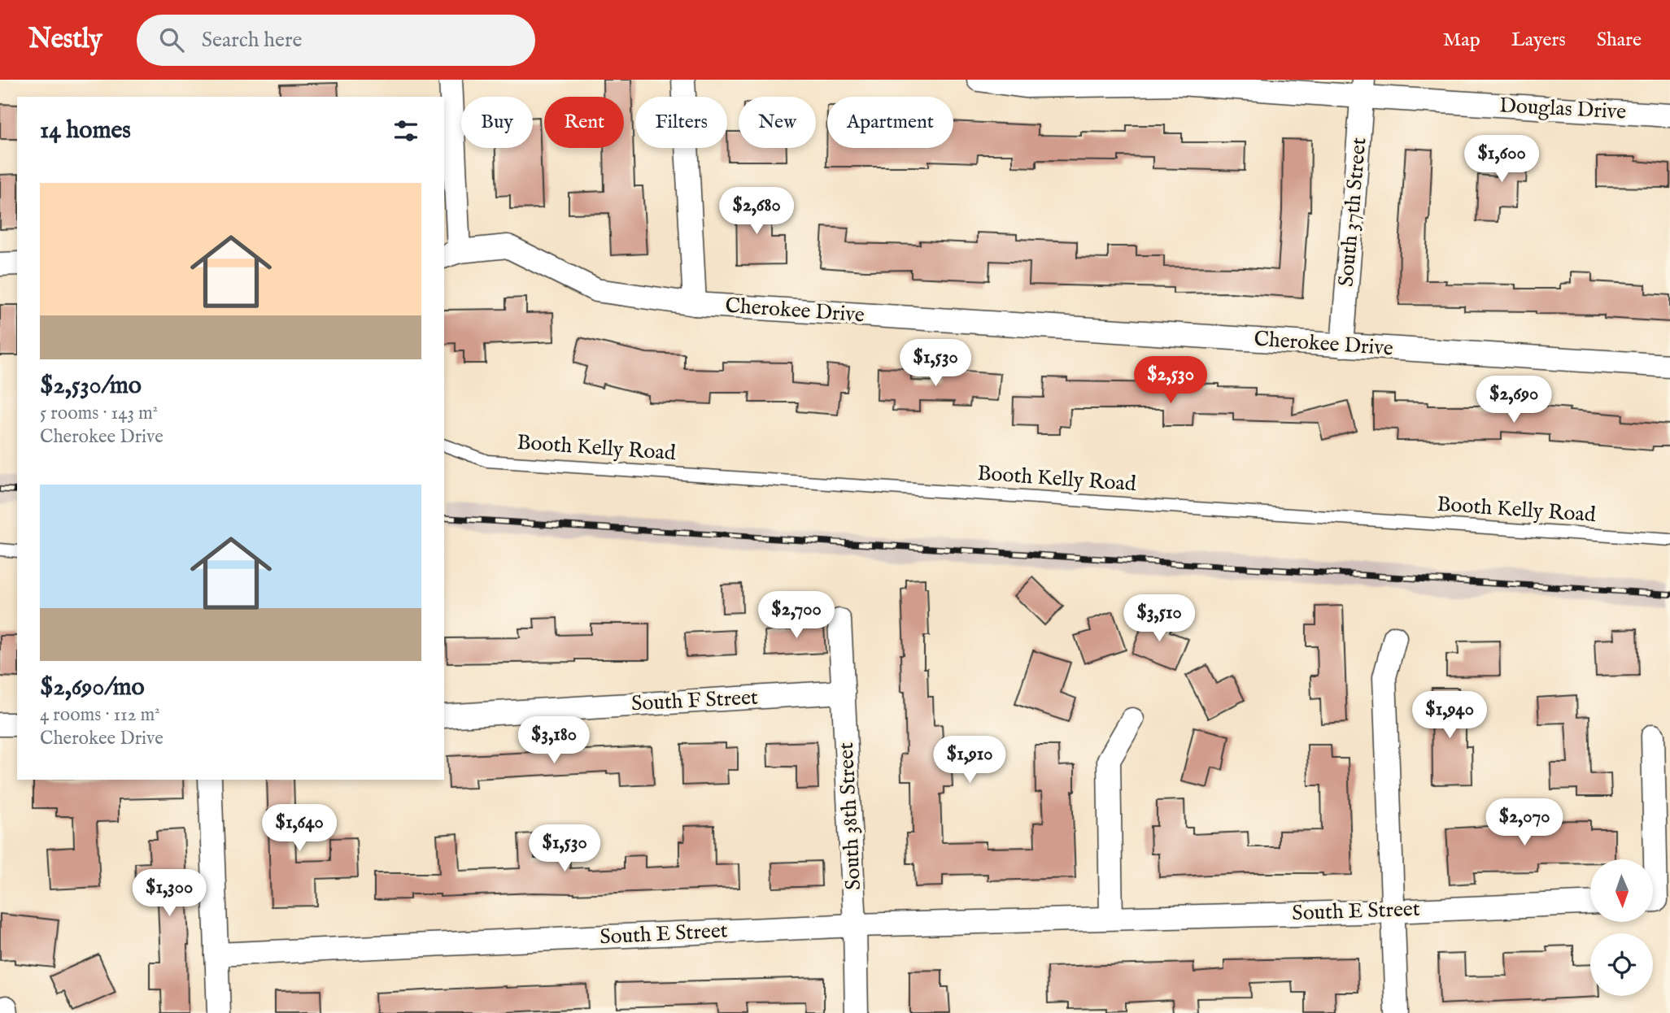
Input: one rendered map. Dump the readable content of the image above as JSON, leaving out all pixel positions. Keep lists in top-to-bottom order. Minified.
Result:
{"streets":{"street":["Douglas Drive","South 37th Street","Cherokee Drive","South F Street","South 38th Street","South E Street"],"lane":["Booth Kelly Road"]},"crossings":[["Douglas Drive","South 37th Street"],["South 37th Street","Cherokee Drive"],["South F Street","South 38th Street"],["South 38th Street","South E Street"]],"north":"bottom","page":{"header":"Nestly","search":"Search here","nav":["Map","Layers","Share"],"chip":["Buy","Rent","Filters","New","Apartment"],"heading":"14 homes","price":["$1,600","$2,680","$1,530","$2,530","$2,690","$2,700","$3,510","$1,940","$3,180","$1,910","$2,070","$1,640","$1,530","$1,300"],"list":[{"name":"$2,530/mo","note":"5 rooms · 143 m² · Cherokee Drive"},{"name":"$2,690/mo","note":"4 rooms · 112 m² · Cherokee Drive"}]}}
